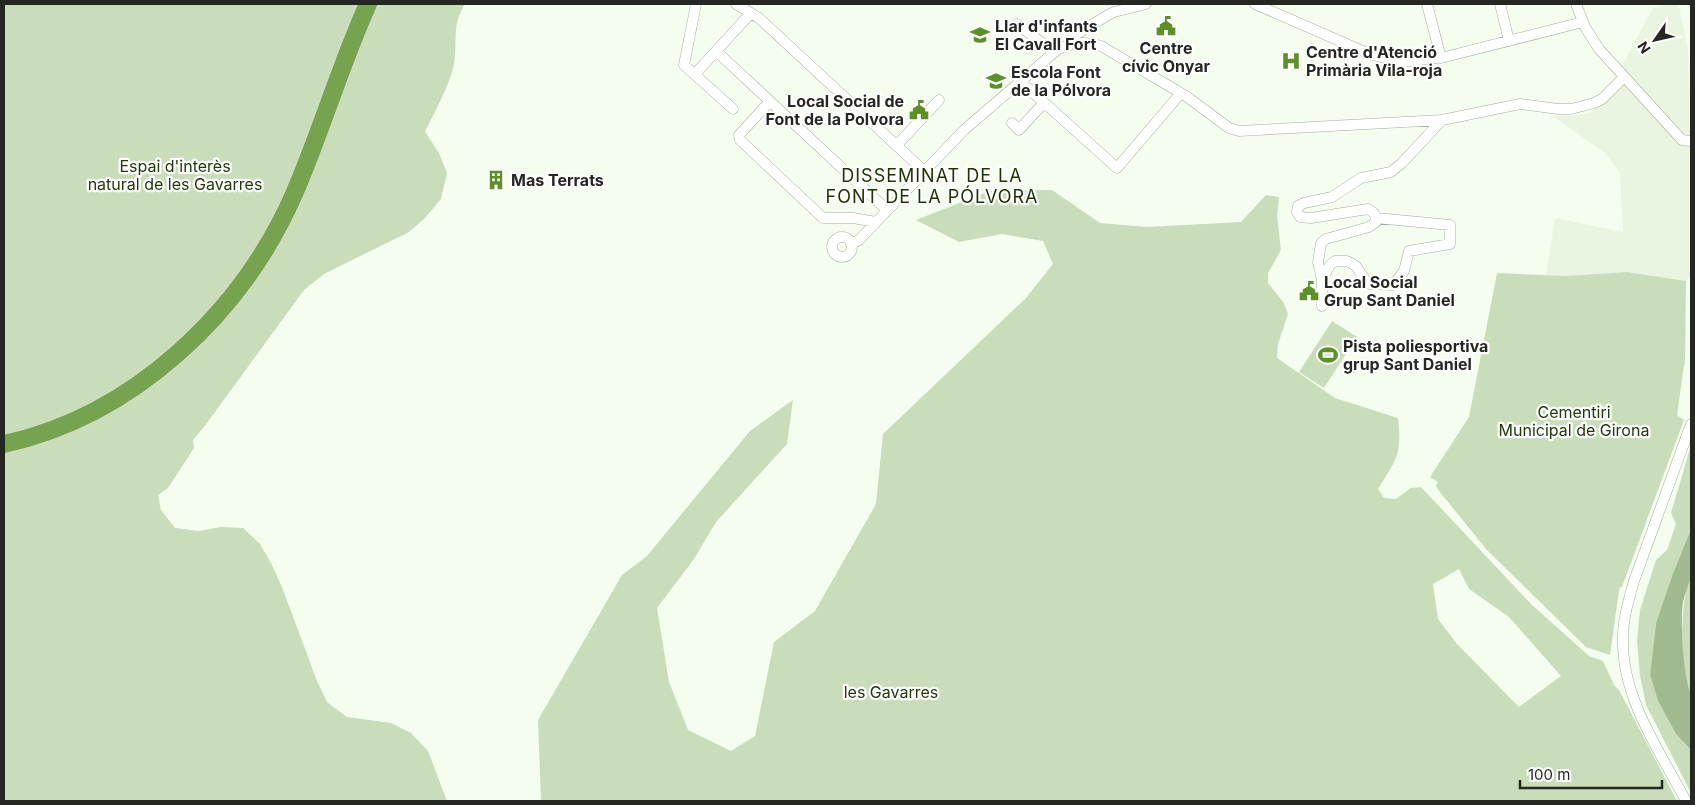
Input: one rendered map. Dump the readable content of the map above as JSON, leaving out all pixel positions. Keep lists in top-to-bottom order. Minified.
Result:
{"districts":["DISSEMINAT DE LA FONT DE LA PÓLVORA"],"parks":["Espai d'interès natural de les Gavarres","Cementiri Municipal de Girona","les Gavarres"],"places":{"public building":["Centre cívic Onyar","Local Social de Font de la Polvora","Local Social Grup Sant Daniel"],"school or university":["Llar d'infants El Cavall Fort","Escola Font de la Pólvora"],"hospital":["Centre d'Atenció Primària Vila-roja"],"building":["Mas Terrats"],"sports":["Pista poliesportiva grup Sant Daniel"]},"scale_bar":"100 m","north":"bottom left"}
